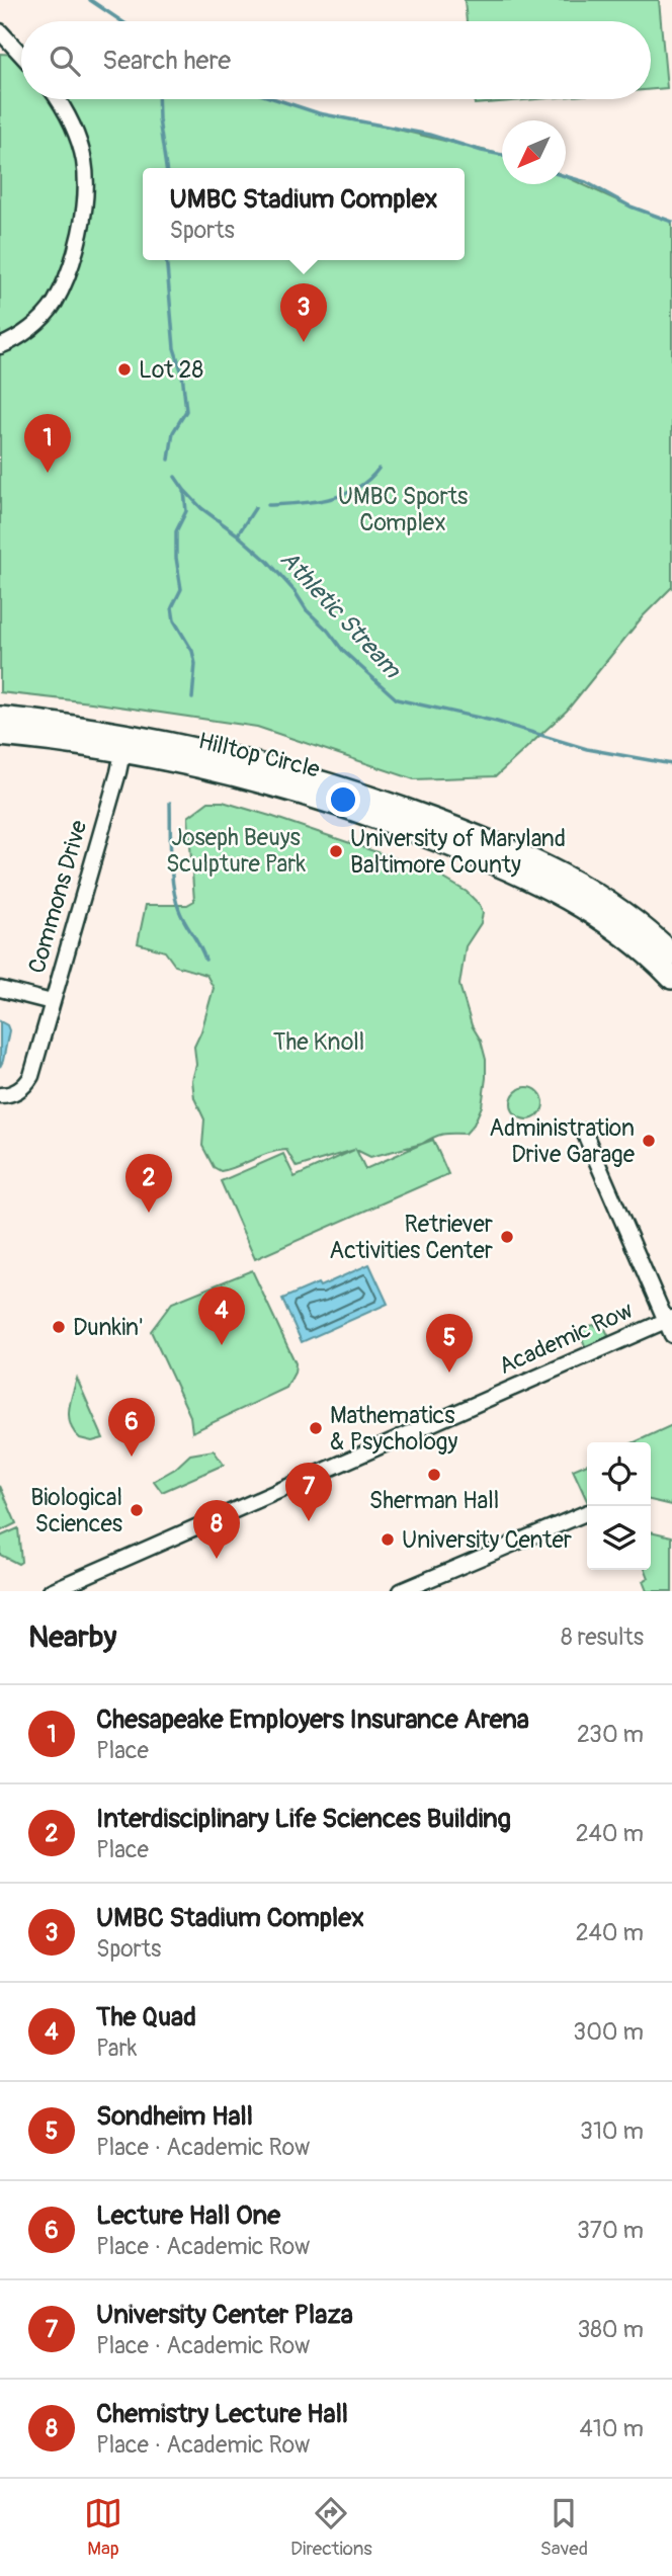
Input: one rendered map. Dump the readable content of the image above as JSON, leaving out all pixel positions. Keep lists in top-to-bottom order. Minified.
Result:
{"streets":{"street":["Hilltop Circle","Commons Drive","Academic Row"]},"crossings":[["Hilltop Circle","Commons Drive"]],"water":["Athletic Stream"],"parks":["UMBC Sports Complex","Joseph Beuys Sculpture Park","The Knoll"],"places":["Lot 28","University of Maryland Baltimore County","Administration Drive Garage","Retriever Activities Center","Dunkin'","Mathematics & Psychology","Sherman Hall","Biological Sciences","University Center"],"north":"bottom left","page":{"search":"Search here","popup":["UMBC Stadium Complex","Sports"],"pins":["3","1","2","4","5","6","7","8"],"heading":["Nearby","8 results"],"list":[{"mark":"1","name":"Chesapeake Employers Insurance Arena","note":"Place","value":"230 m"},{"mark":"2","name":"Interdisciplinary Life Sciences Building","note":"Place","value":"240 m"},{"mark":"3","name":"UMBC Stadium Complex","note":"Sports","value":"240 m"},{"mark":"4","name":"The Quad","note":"Park","value":"300 m"},{"mark":"5","name":"Sondheim Hall","note":"Place · Academic Row","value":"310 m"},{"mark":"6","name":"Lecture Hall One","note":"Place · Academic Row","value":"370 m"},{"mark":"7","name":"University Center Plaza","note":"Place · Academic Row","value":"380 m"},{"mark":"8","name":"Chemistry Lecture Hall","note":"Place · Academic Row","value":"410 m"}],"nav":["Map","Directions","Saved"]}}
